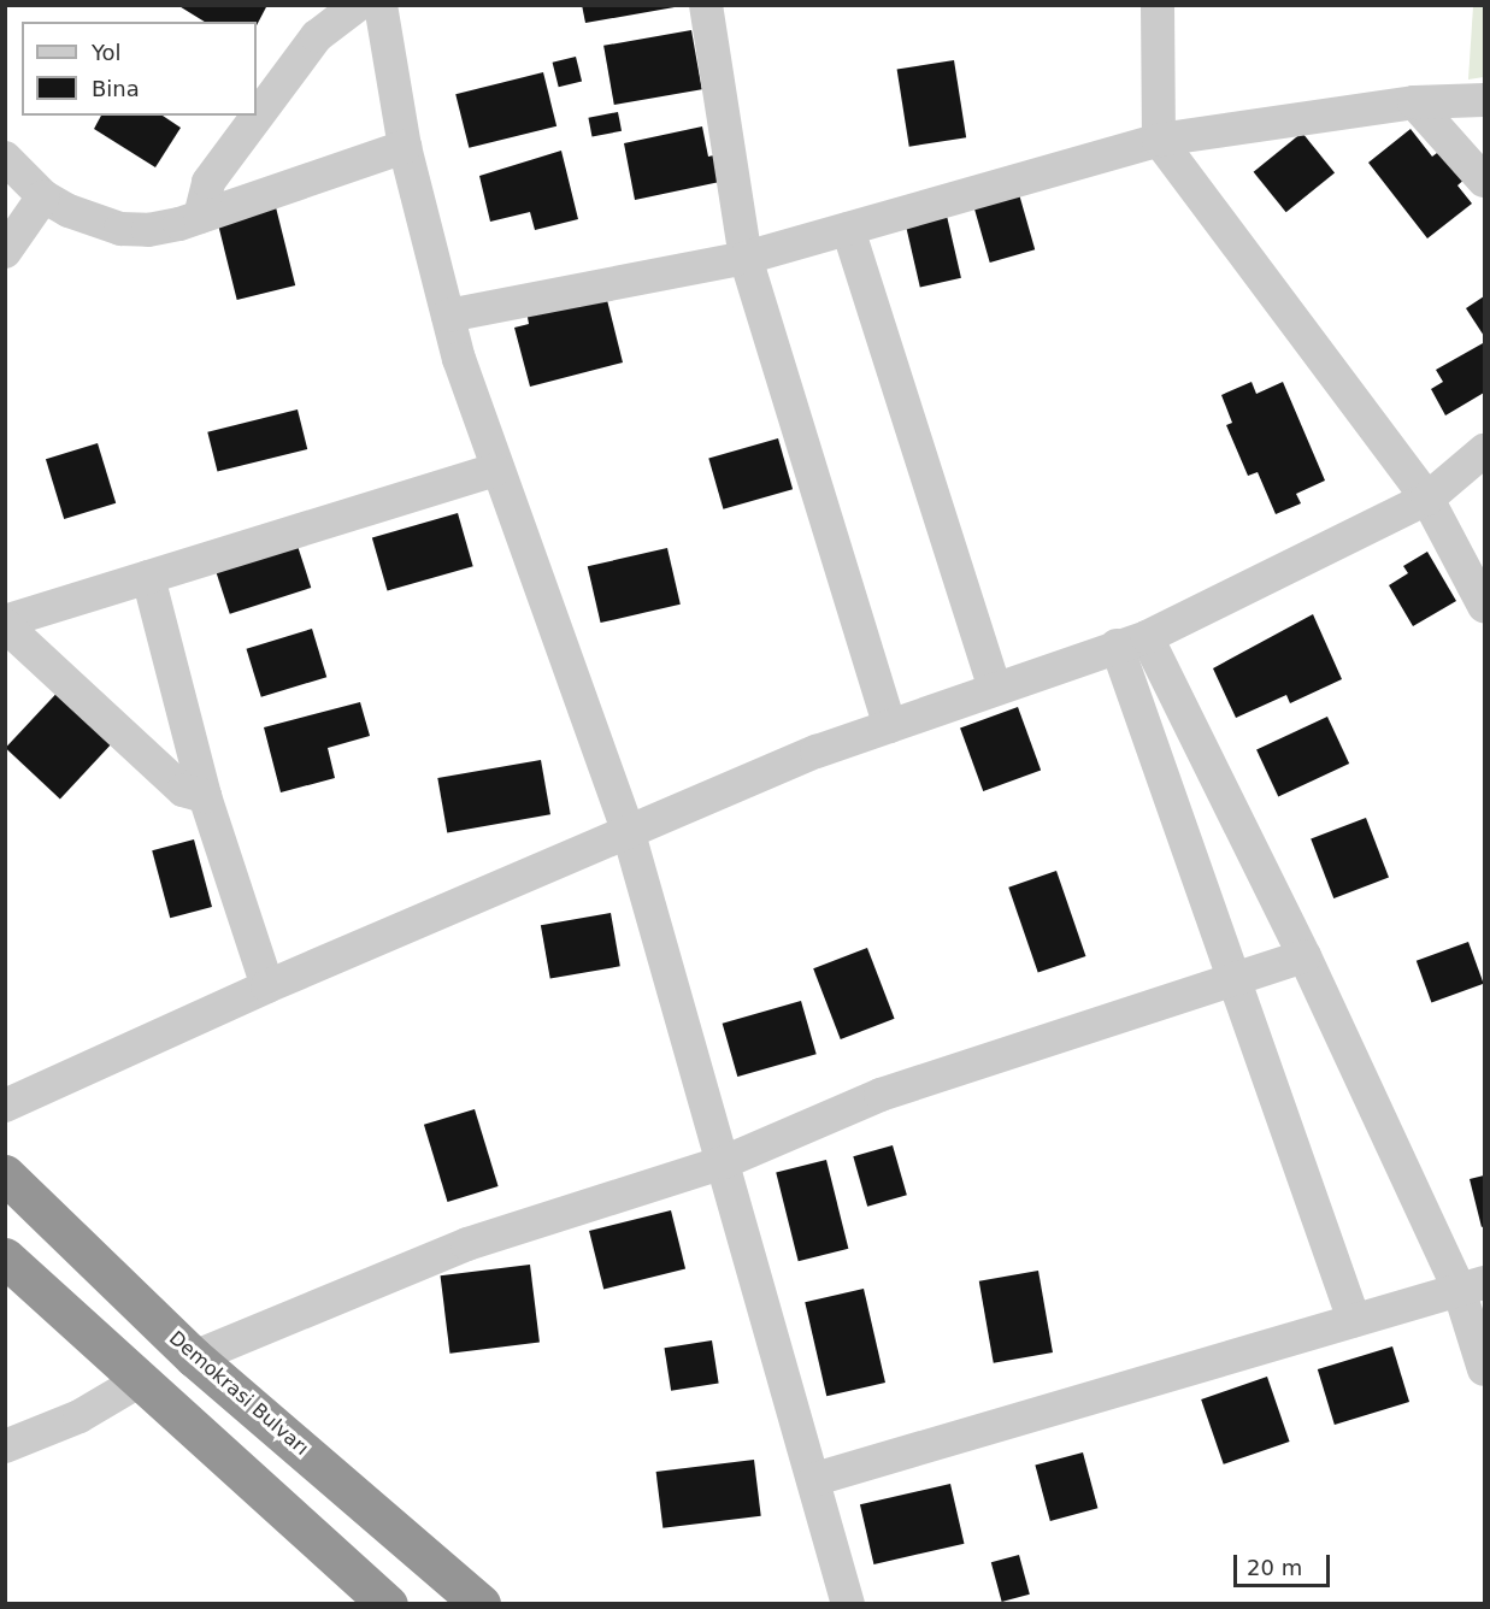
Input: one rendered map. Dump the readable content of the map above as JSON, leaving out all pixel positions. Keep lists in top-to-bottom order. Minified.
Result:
{"streets":{"highway":["Demokrasi Bulvarı"]},"legend":["Yol","Bina"],"scale_bar":"20 m"}
